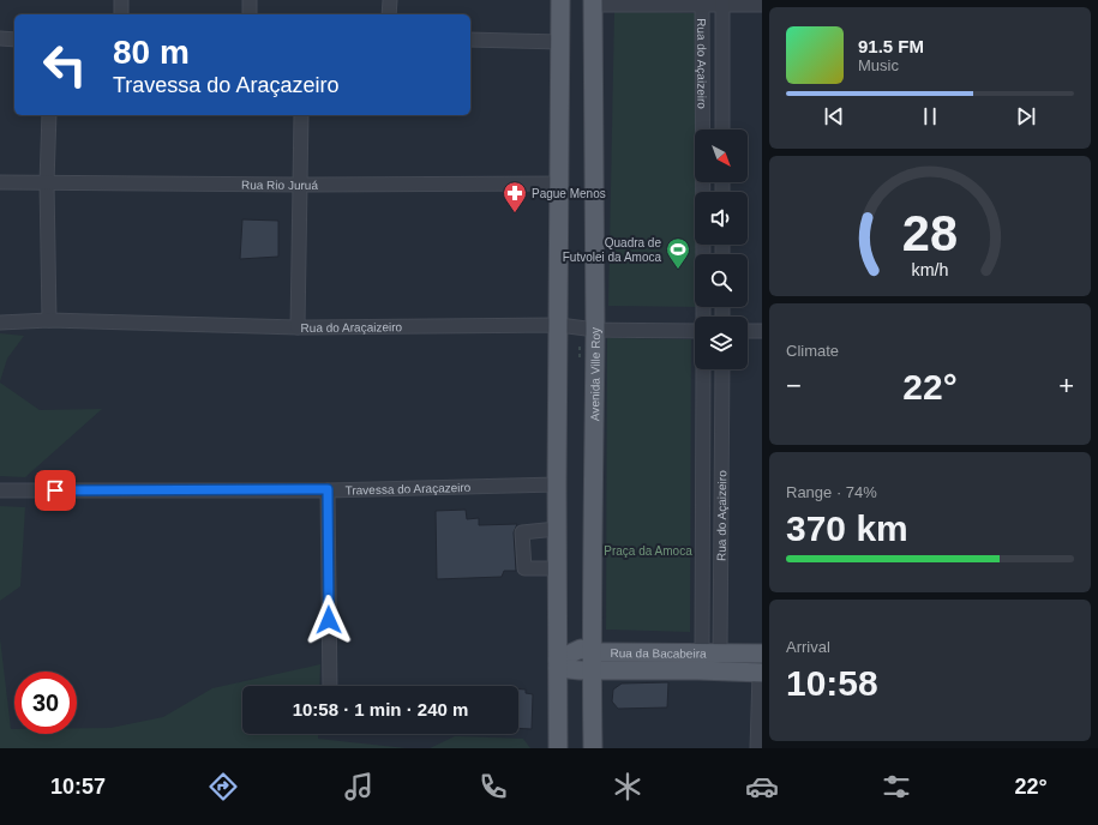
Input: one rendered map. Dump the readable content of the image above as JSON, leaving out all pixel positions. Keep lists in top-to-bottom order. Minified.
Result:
{"streets":{"main road":["Avenida Ville Roy","Rua da Bacabeira"],"street":["Rua do Açaizeiro","Rua Rio Juruá","Rua do Araçaizeiro","Travessa do Araçazeiro"]},"crossings":[["Rua do Açaizeiro","Rua da Bacabeira"],["Rua do Araçaizeiro","Avenida Ville Roy"],["Avenida Ville Roy","Rua da Bacabeira"]],"parks":["Praça da Amoca"],"places":{"pharmacy":["Pague Menos"],"sports":["Quadra de Futvolei da Amoca"]},"north":"bottom right","page":{"turn":["80 m","Travessa do Araçazeiro"],"song":["91.5 FM","Music"],"tile":["Climate",["Range · 74%","370 km"],["Arrival","10:58"]],"heat":["−","22°","+"],"limit":"30","trip":"10:58 · 1 min · 240 m","tabs":["10:57","22°"],"gauge":["28","km/h"]}}
